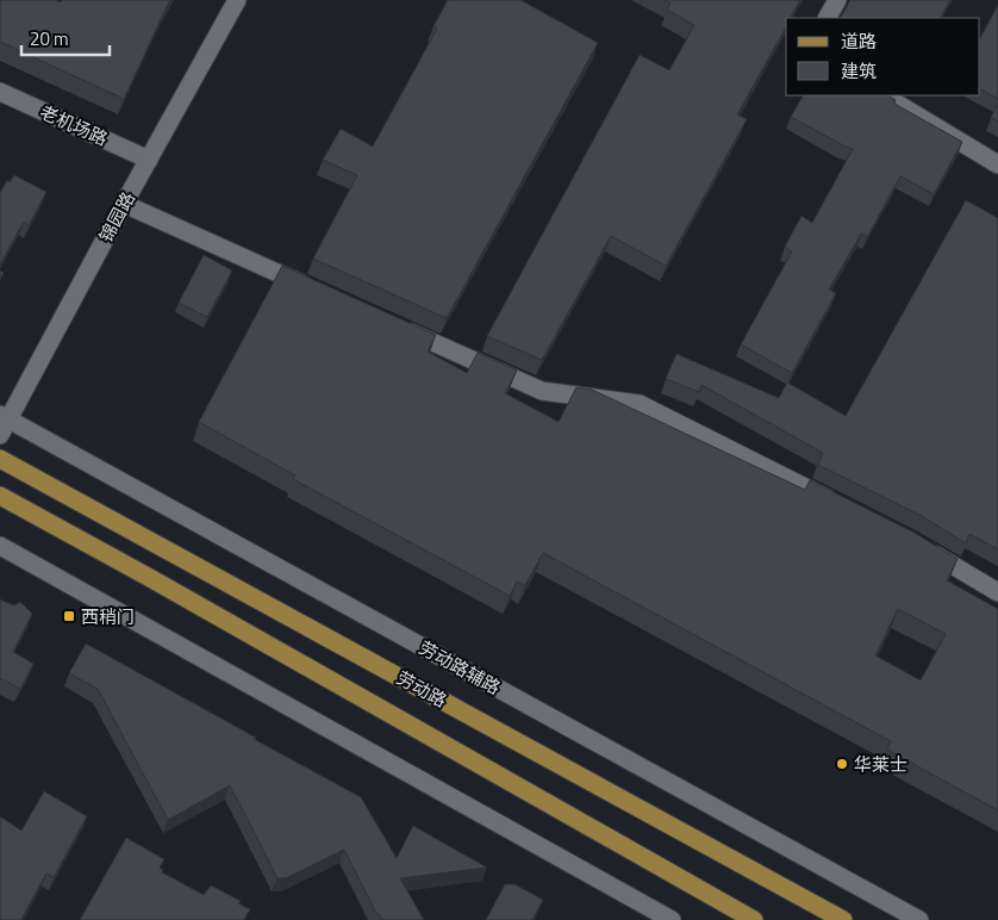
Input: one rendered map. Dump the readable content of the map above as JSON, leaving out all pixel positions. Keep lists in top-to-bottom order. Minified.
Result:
{"streets":{"main road":["劳动路"],"street":["老机场路","锦园路","劳动路辅路"]},"crossings":[["老机场路","锦园路"],["锦园路","劳动路辅路"]],"places":{"transit":["西稍门"],"other":["华莱士"]},"legend":["道路","建筑"],"scale_bar":"20 m"}
